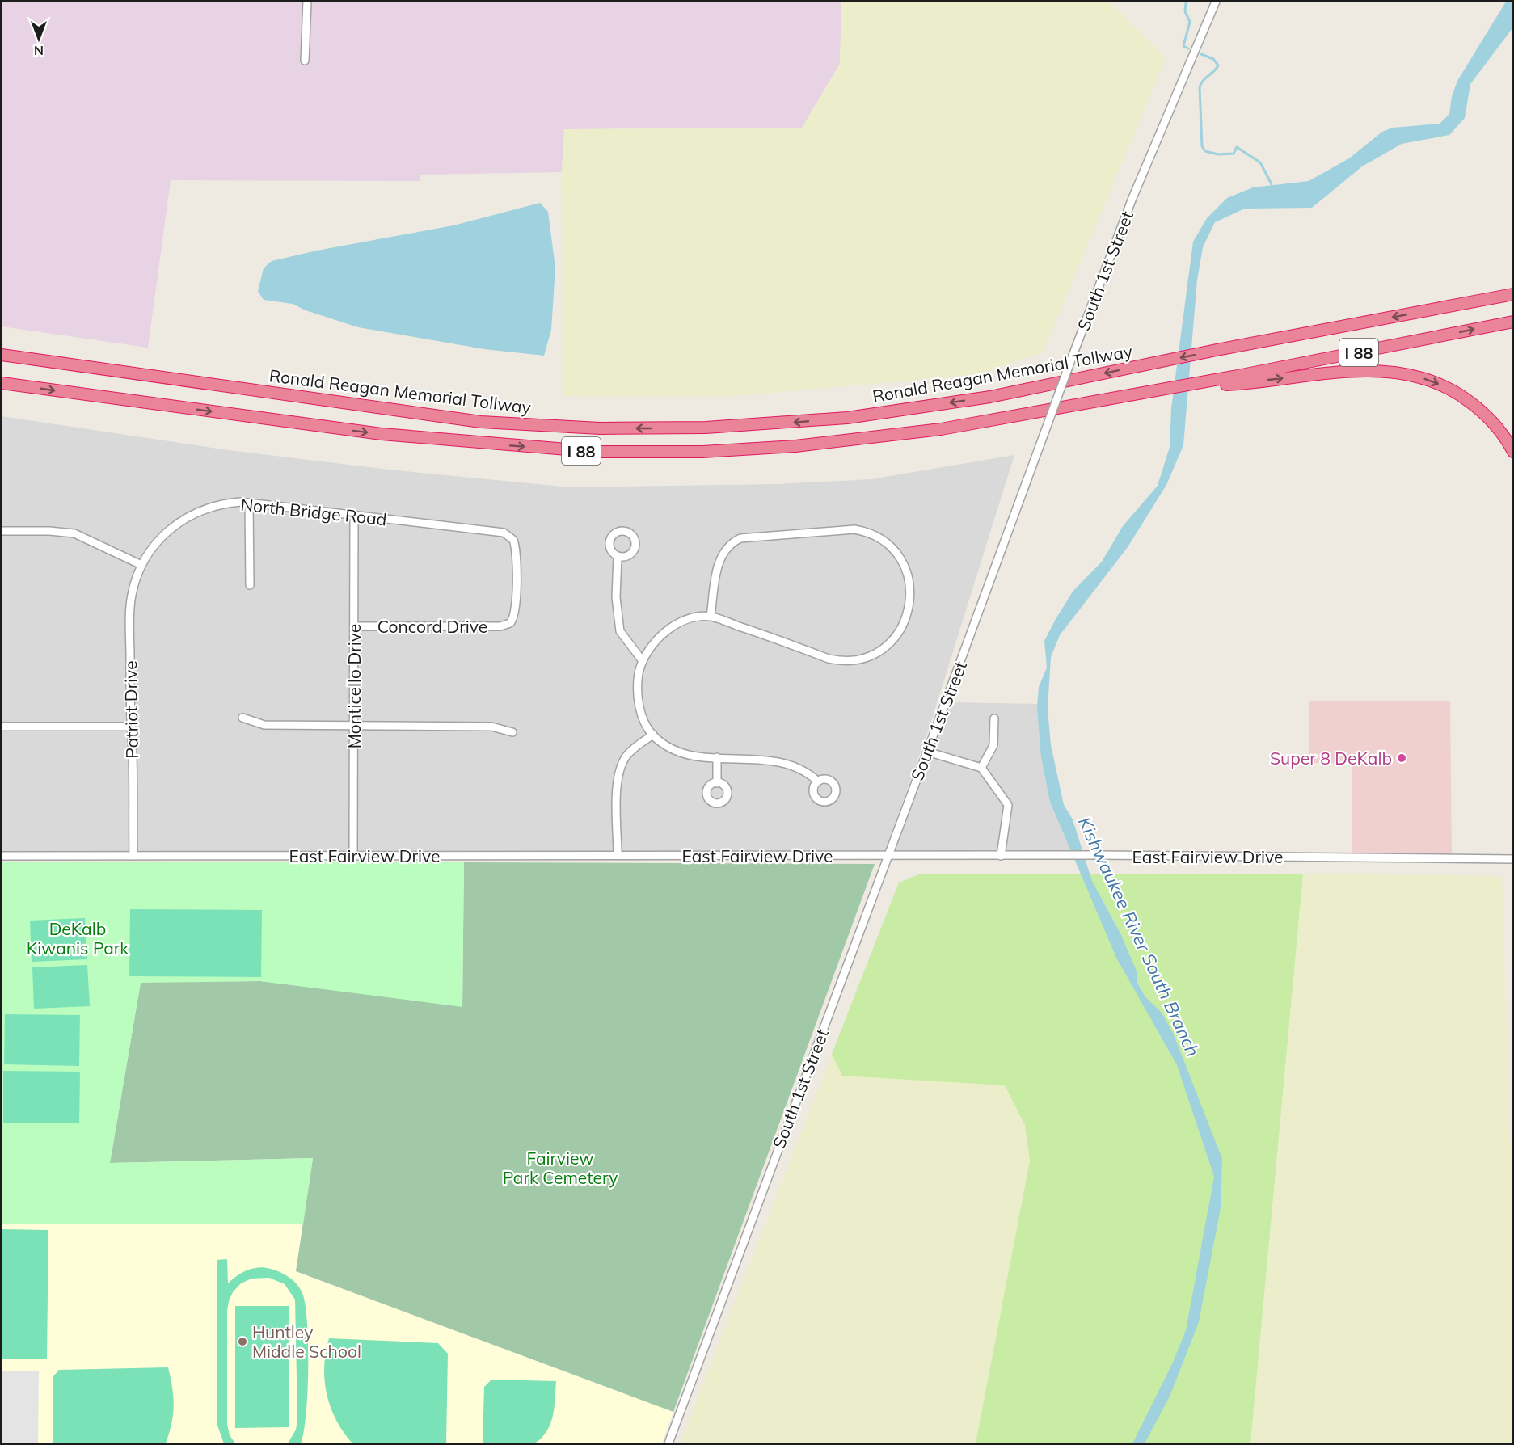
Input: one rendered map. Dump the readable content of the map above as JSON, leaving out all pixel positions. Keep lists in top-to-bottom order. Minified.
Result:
{"streets":{"highway":["I 88","Ronald Reagan Memorial Tollway"],"street":["South 1st Street","North Bridge Road","Concord Drive","Monticello Drive","Patriot Drive","East Fairview Drive"]},"crossings":[["South 1st Street","East Fairview Drive"],["North Bridge Road","Concord Drive"],["North Bridge Road","Monticello Drive"],["North Bridge Road","Patriot Drive"],["Concord Drive","Monticello Drive"],["Monticello Drive","East Fairview Drive"],["Patriot Drive","East Fairview Drive"]],"water":["Kishwaukee River South Branch"],"parks":["DeKalb Kiwanis Park","Fairview Park Cemetery"],"places":["Super 8 DeKalb","Huntley Middle School"],"north":"bottom"}
